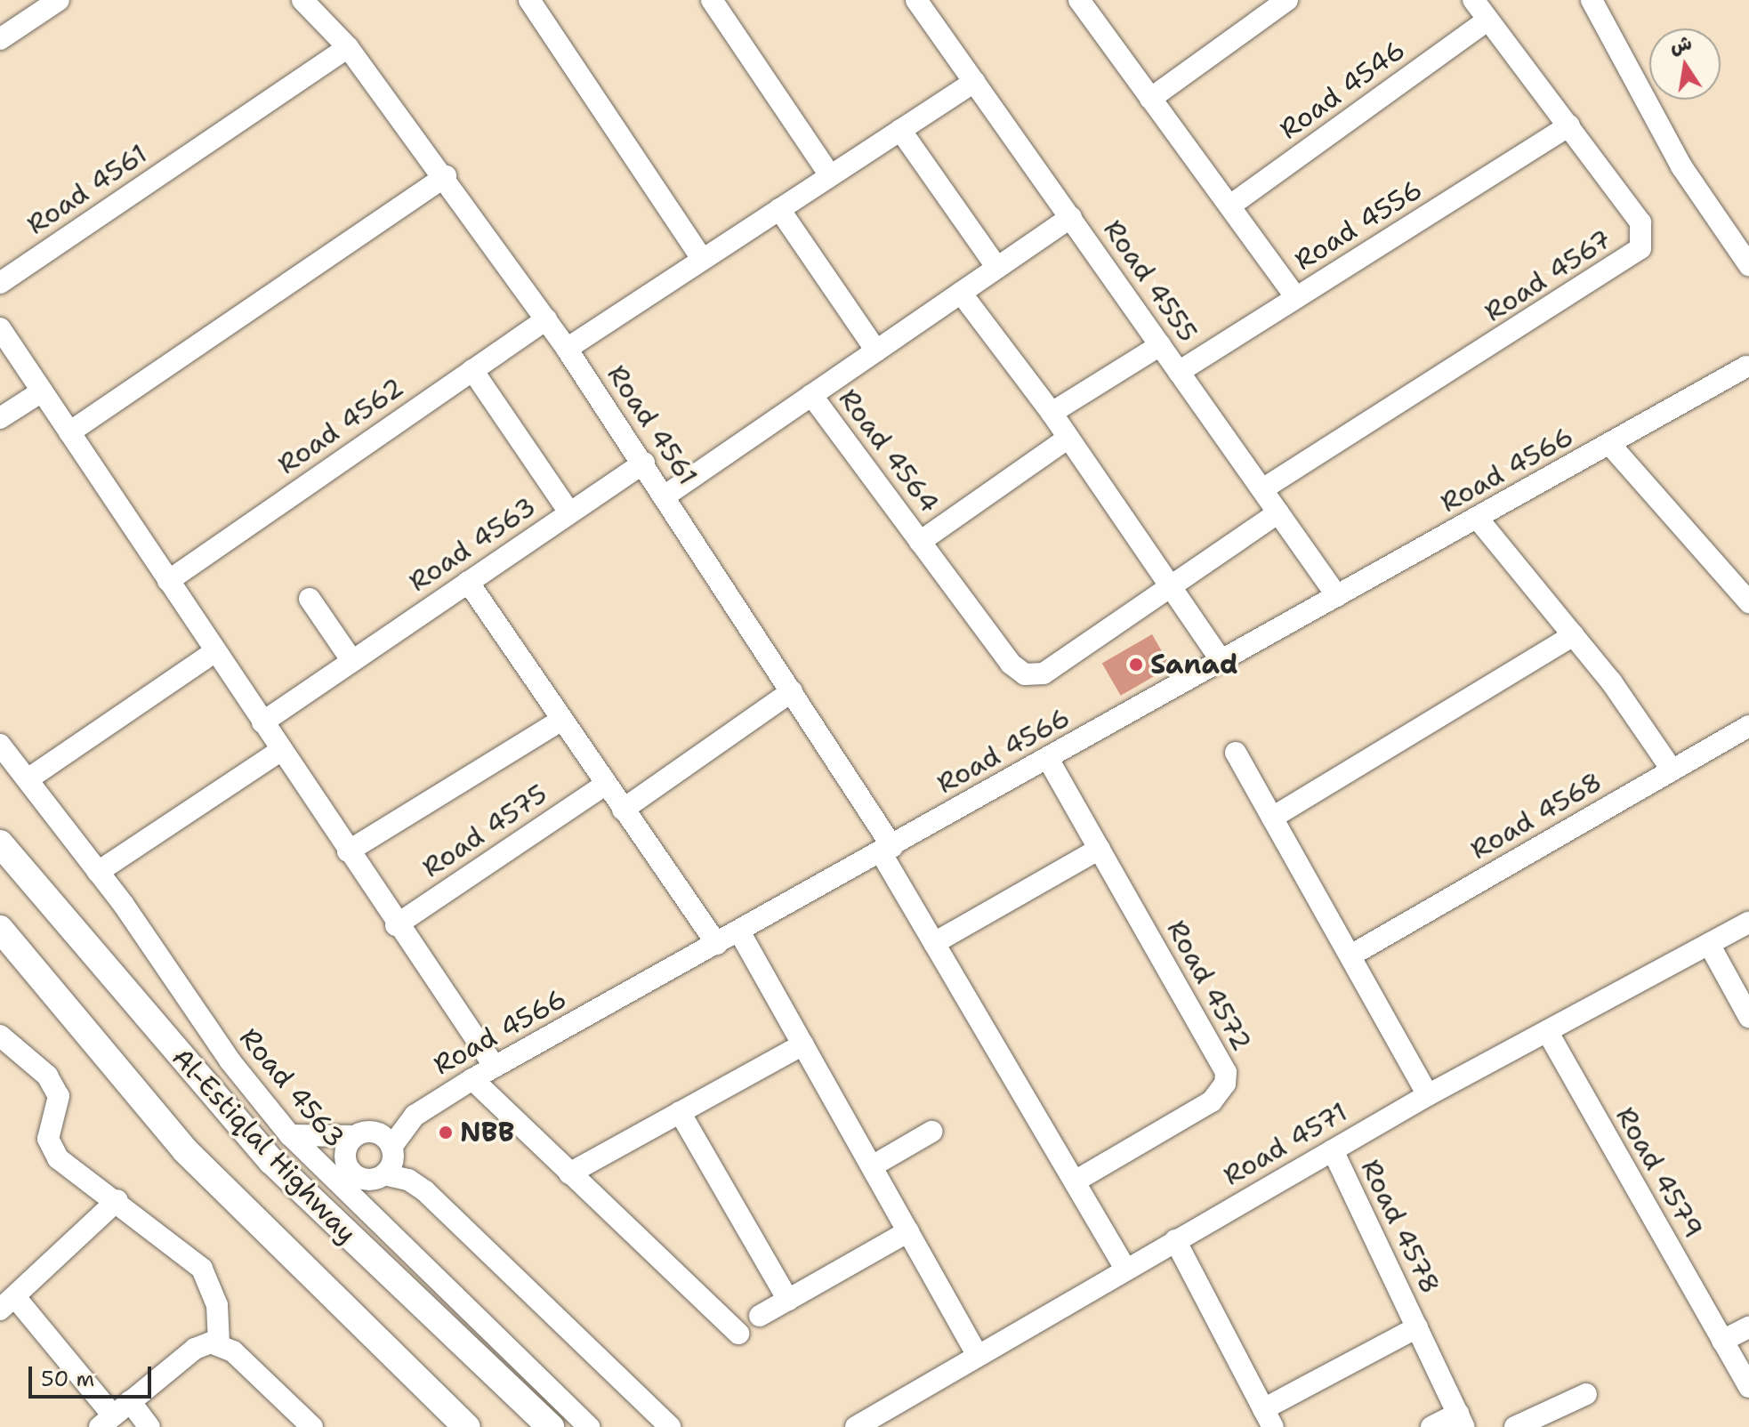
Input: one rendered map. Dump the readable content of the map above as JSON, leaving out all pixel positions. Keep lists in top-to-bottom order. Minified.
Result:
{"streets":{"main road":["Al-Estiqlal Highway"],"street":["Road 4546","Road 4561","Road 4556","Road 4567","Road 4555","Road 4562","Road 4564","Road 4566","Road 4563","Road 4568","Road 4575","Road 4572","Road 4571","Road 4579","Road 4578"]},"crossings":[["Road 4546","Road 4567"],["Road 4561","Road 4562"],["Road 4561","Road 4564"],["Road 4561","Road 4566"],["Road 4561","Road 4563"],["Road 4556","Road 4567"],["Road 4556","Road 4555"],["Road 4567","Road 4555"],["Road 4555","Road 4564"],["Road 4555","Road 4566"],["Road 4566","Road 4572"],["Road 4571","Road 4579"],["Road 4571","Road 4578"]],"places":["Sanad","NBB"],"scale_bar":"50 m","north":"top"}
